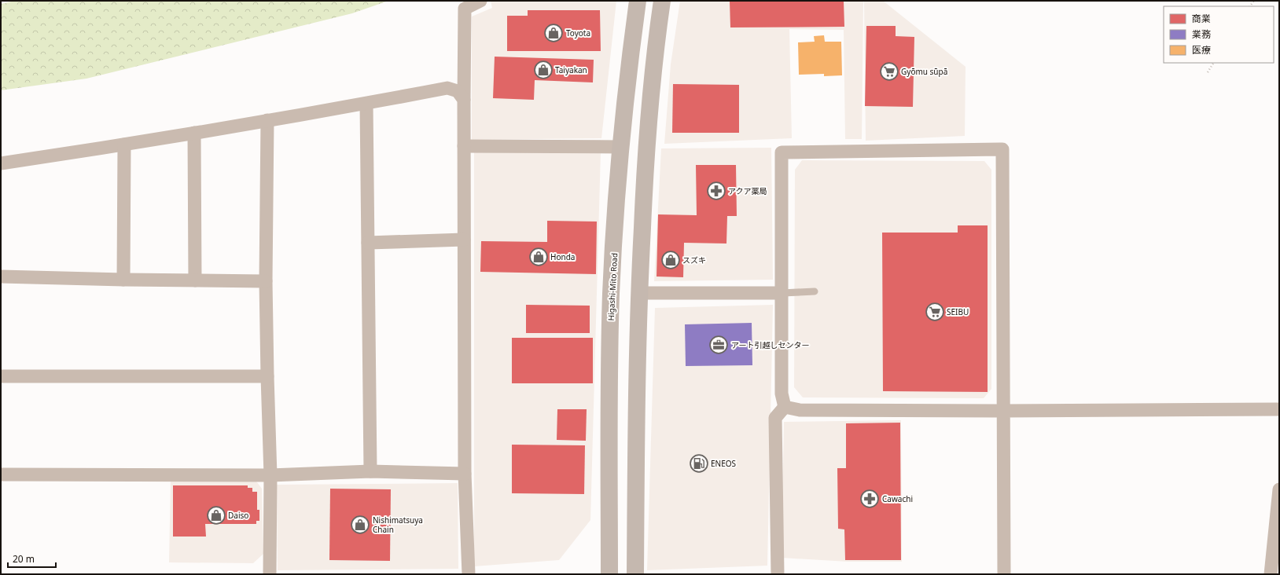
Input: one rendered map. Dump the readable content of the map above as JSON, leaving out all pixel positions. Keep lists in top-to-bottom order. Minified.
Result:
{"streets":{"highway":["Higashi-Mito Road"]},"places":{"shop":["Toyota","Taiyakan","Honda","スズキ","Daiso","Nishimatsuya Chain"],"supermarket":["Gyōmu sūpā","SEIBU"],"pharmacy":["アクア薬局","Cawachi"],"office":["アート引越しセンター"],"fuel station":["ENEOS"]},"legend":["商業","業務","医療"],"scale_bar":"20 m"}
